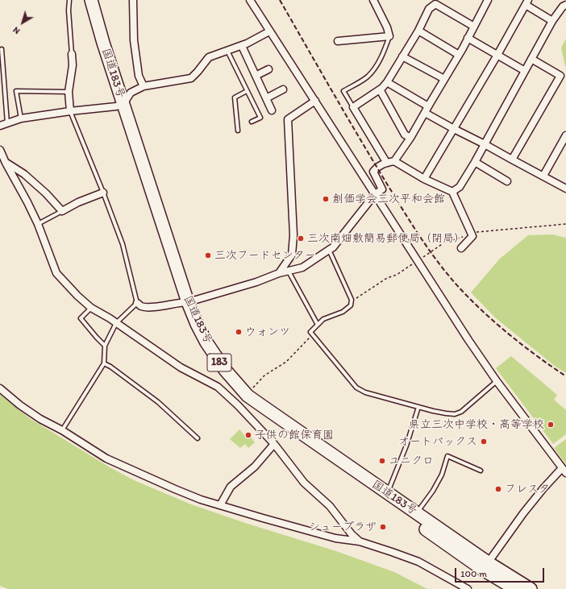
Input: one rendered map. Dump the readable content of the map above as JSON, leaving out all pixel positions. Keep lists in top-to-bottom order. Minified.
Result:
{"streets":{"highway":["国道183号","183"]},"places":["創価学会三次平和会館","三次南畑敷簡易郵便局（閉局）","三次フードセンター","ウォンツ","県立三次中学校・高等学校","子供の館保育園","オートバックス","ユニクロ","フレスタ","シュープラザ"],"scale_bar":"100 m","north":"bottom left"}
